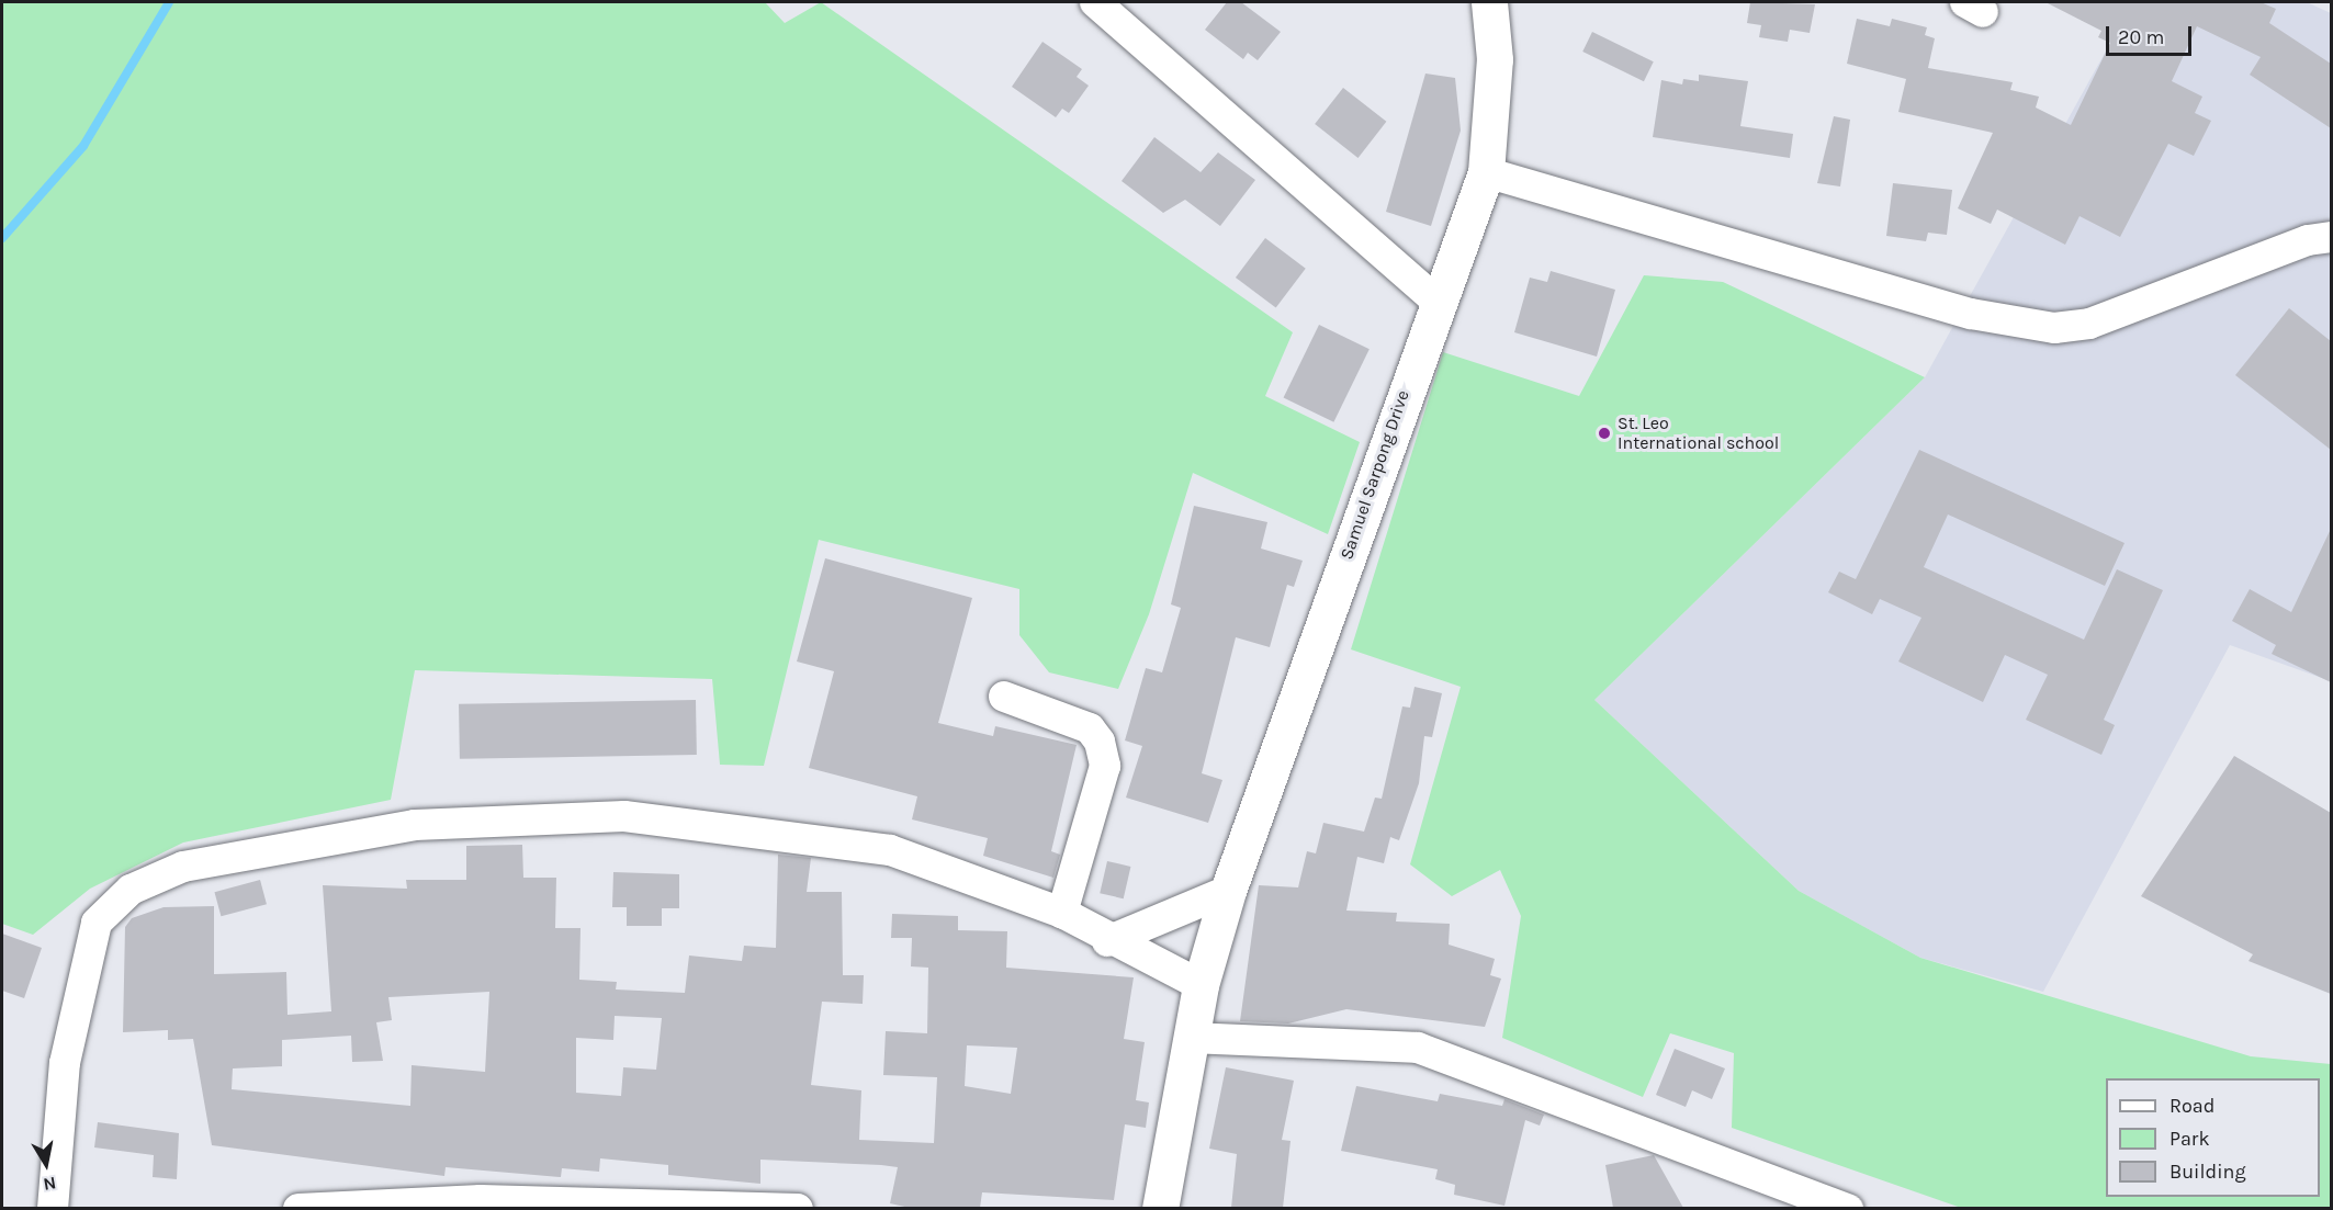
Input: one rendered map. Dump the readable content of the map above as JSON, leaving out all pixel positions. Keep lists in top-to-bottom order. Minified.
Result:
{"streets":{"street":["Samuel Sarpong Drive"]},"places":["St. Leo International school"],"legend":["Road","Park","Building"],"scale_bar":"20 m","north":"bottom"}
